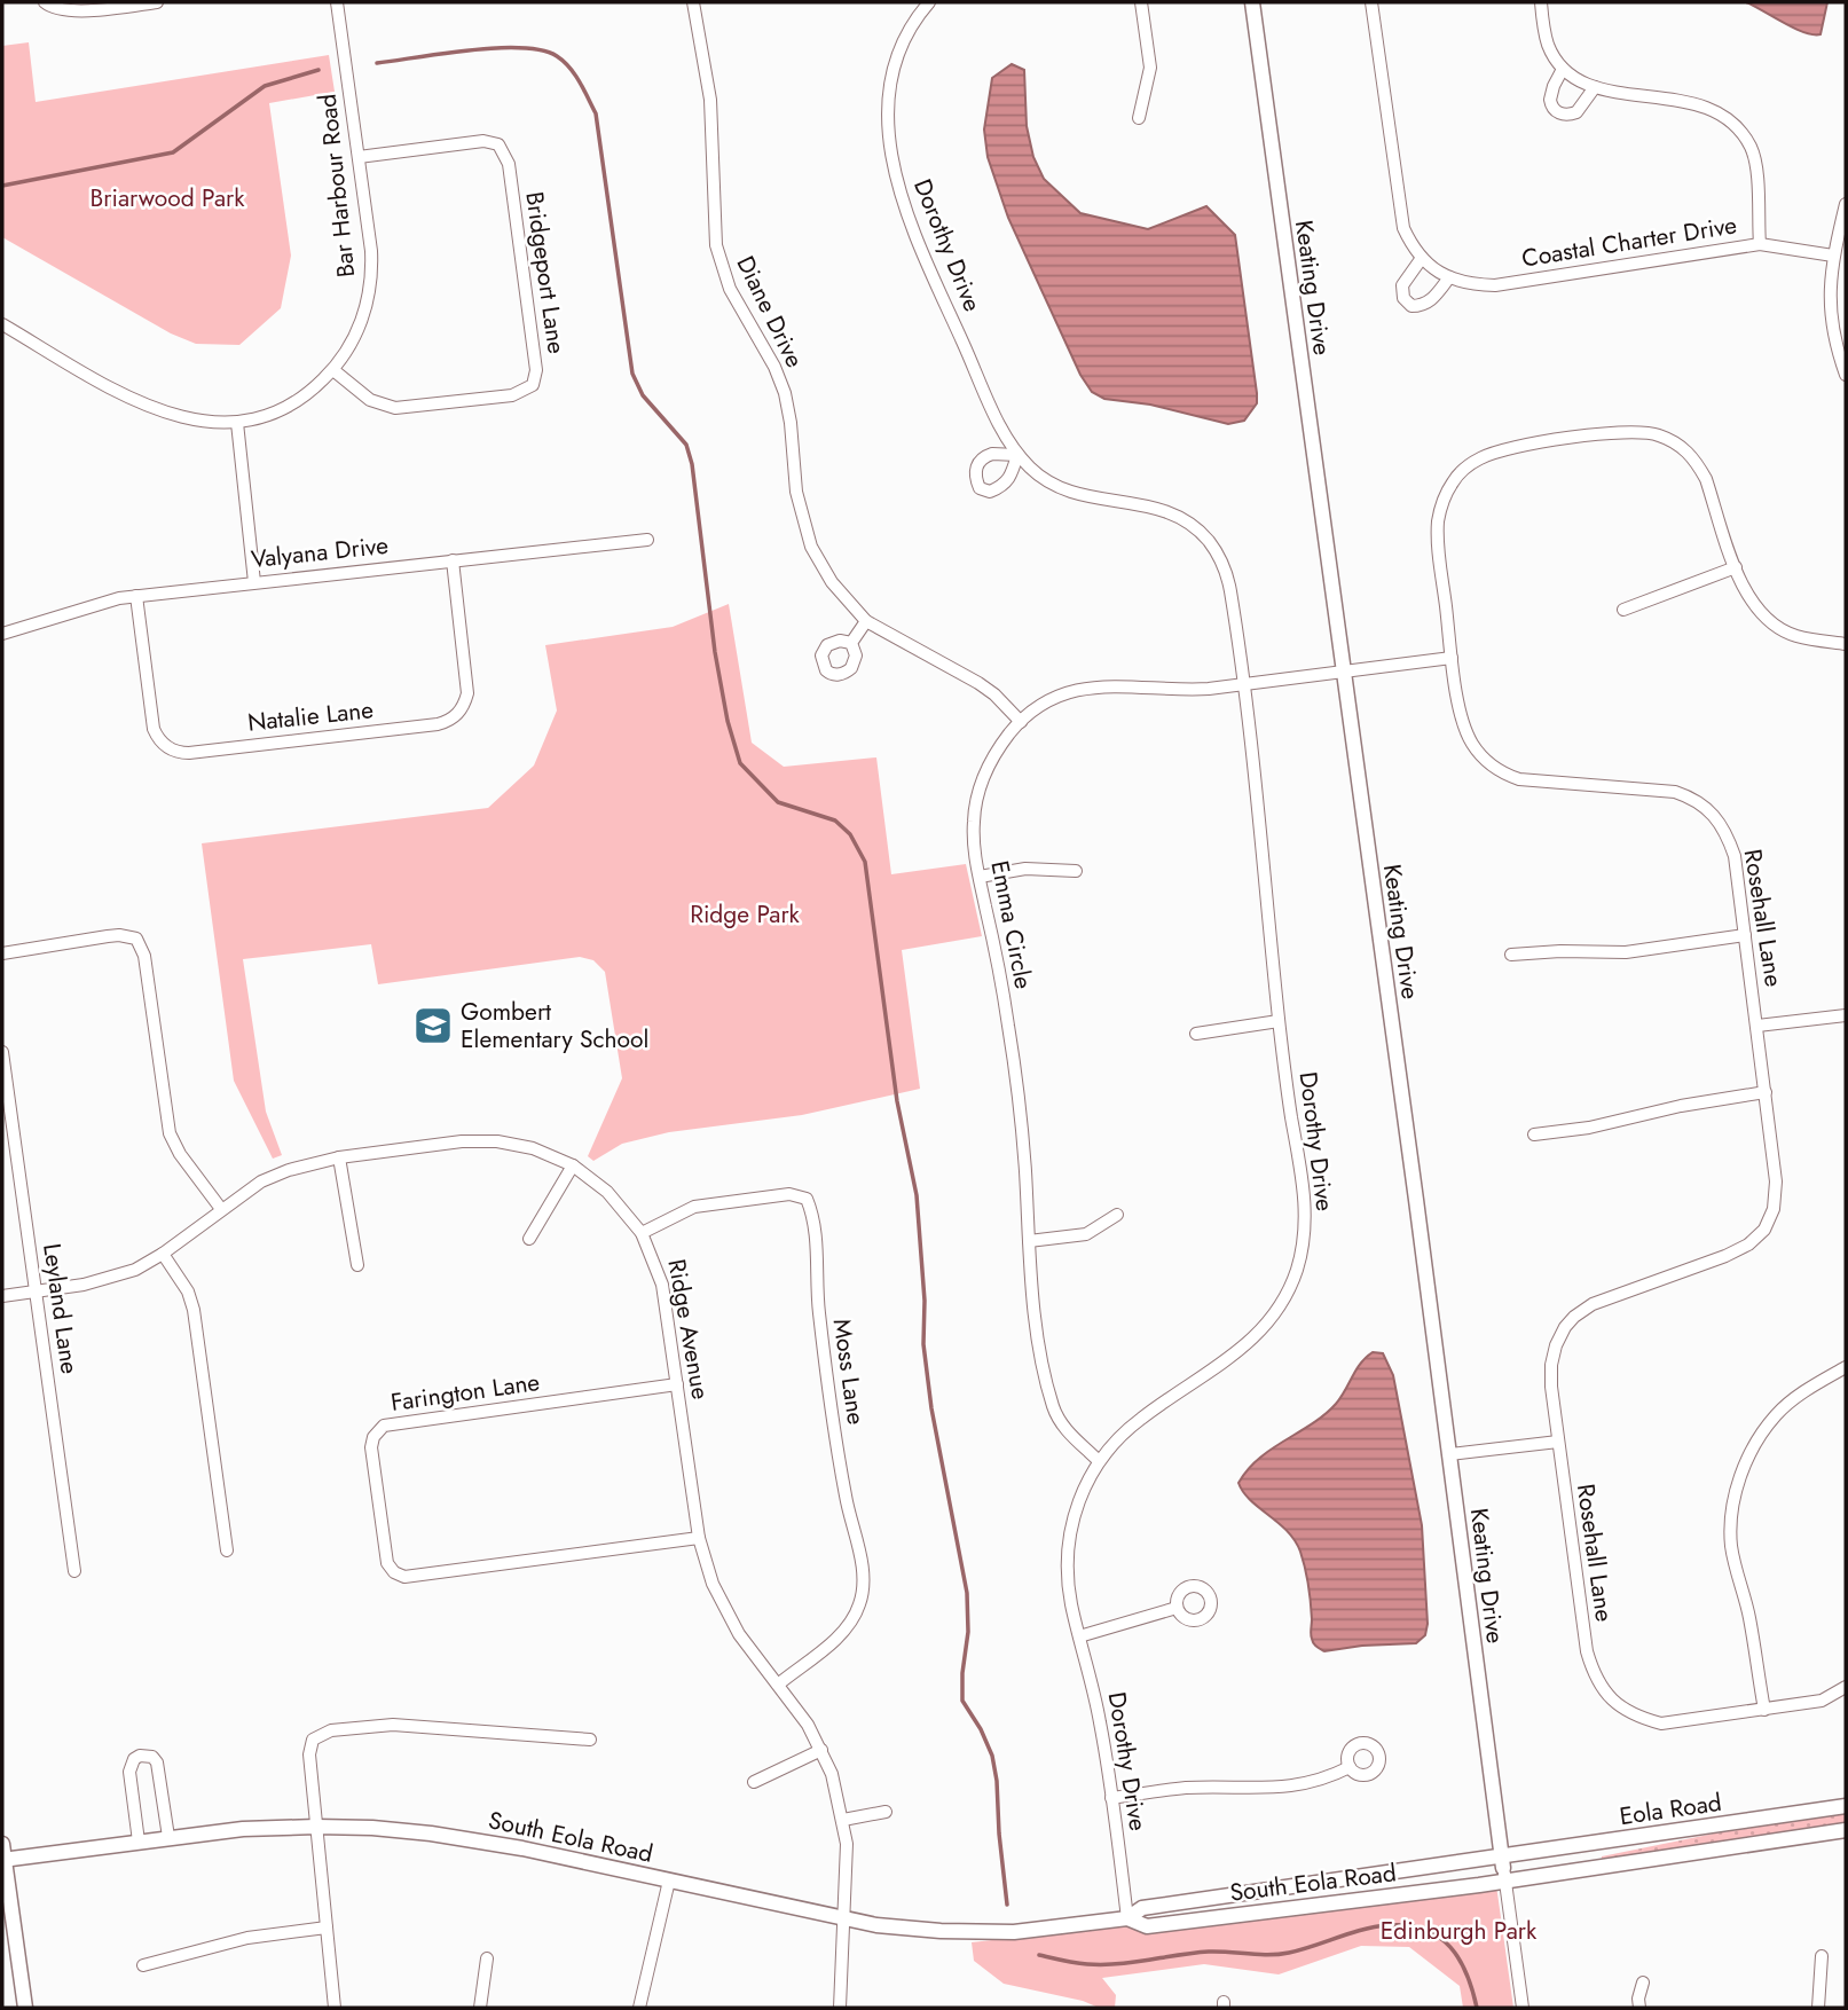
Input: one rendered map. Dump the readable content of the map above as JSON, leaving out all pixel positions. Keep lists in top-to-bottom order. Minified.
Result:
{"streets":{"street":["Bar Harbour Road","Coastal Charter Drive","Dorothy Drive","Bridgeport Lane","Keating Drive","Diane Drive","Valyana Drive","Natalie Lane","Rosehall Lane","Emma Circle","Leyland Lane","Ridge Avenue","Moss Lane","Farington Lane","Eola Road","South Eola Road"]},"crossings":[["Bar Harbour Road","Bridgeport Lane"],["Dorothy Drive","Emma Circle"],["Dorothy Drive","South Eola Road"],["Keating Drive","Emma Circle"],["Keating Drive","Eola Road"],["Keating Drive","South Eola Road"],["Diane Drive","Emma Circle"],["Valyana Drive","Natalie Lane"],["Rosehall Lane","Emma Circle"],["Leyland Lane","Ridge Avenue"],["Ridge Avenue","Moss Lane"],["Ridge Avenue","Farington Lane"],["Ridge Avenue","South Eola Road"],["Eola Road","South Eola Road"]],"parks":["Briarwood Park","Ridge Park","Edinburgh Park"],"places":{"school or university":["Gombert Elementary School"]}}
